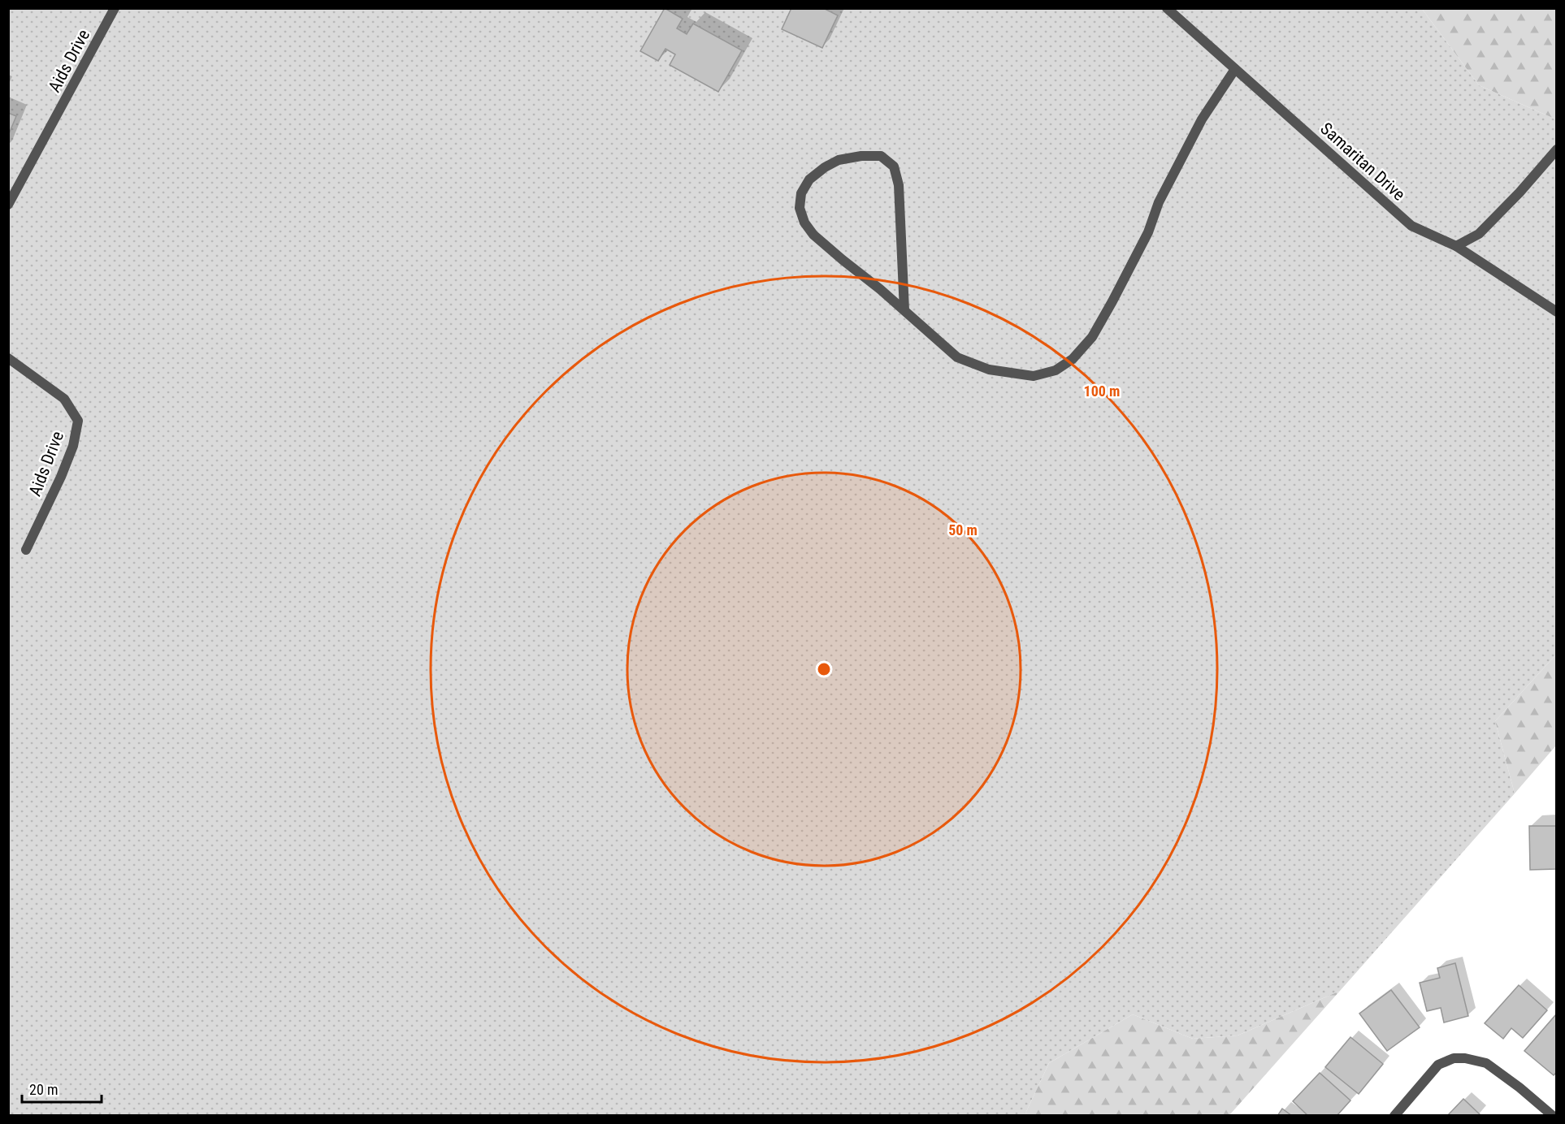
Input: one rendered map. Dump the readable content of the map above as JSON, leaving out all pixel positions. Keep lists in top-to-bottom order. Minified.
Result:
{"streets":{"street":["Aids Drive","Samaritan Drive"]},"scale_bar":"20 m","rings":["100 m","50 m"]}
